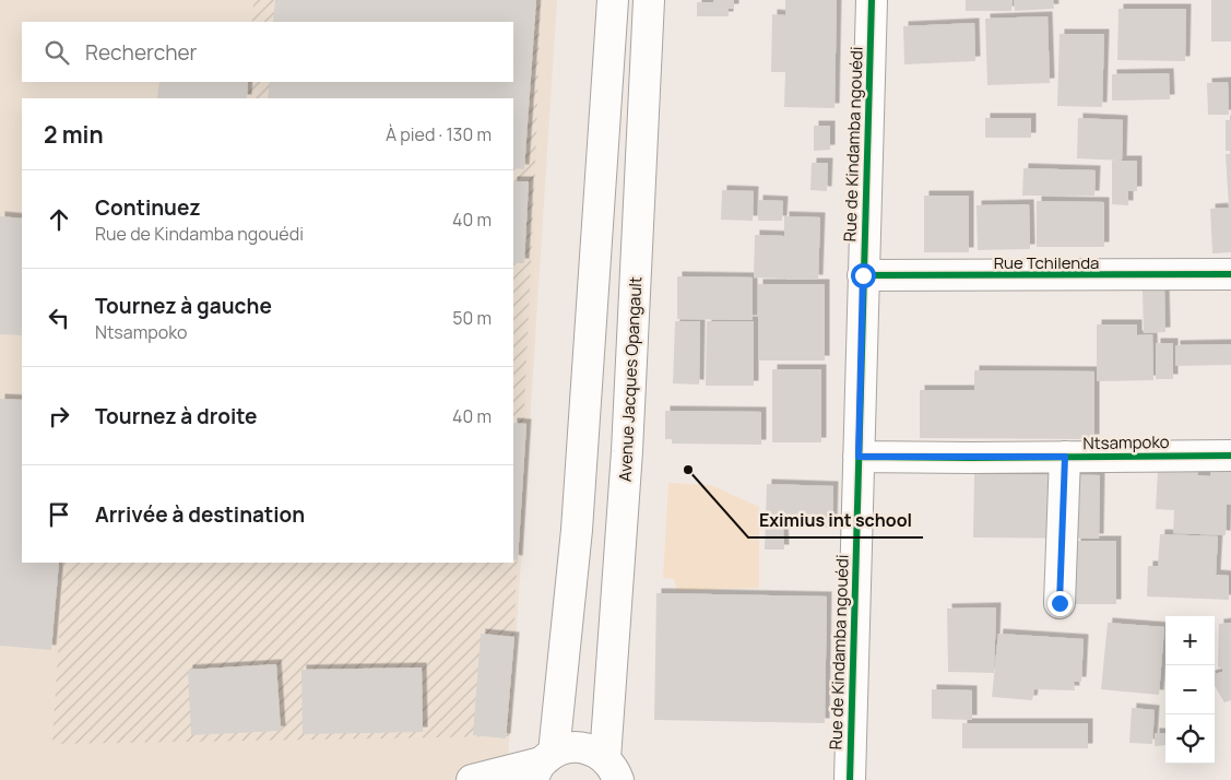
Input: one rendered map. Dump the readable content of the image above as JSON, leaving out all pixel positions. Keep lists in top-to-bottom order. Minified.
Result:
{"streets":{"main road":["Rue de Kindamba ngouédi","Rue Tchilenda","Avenue Jacques Opangault","Ntsampoko"]},"crossings":[["Rue de Kindamba ngouédi","Rue Tchilenda"],["Rue de Kindamba ngouédi","Ntsampoko"]],"places":["Eximius int school"],"page":{"search":"Rechercher","heading":["2 min","À pied · 130 m"],"list":[["Continuez","Rue de Kindamba ngouédi","40 m"],["Tournez à gauche","Ntsampoko","50 m"],["Tournez à droite","40 m"],"Arrivée à destination"],"map_buttons":["+","−"]}}
